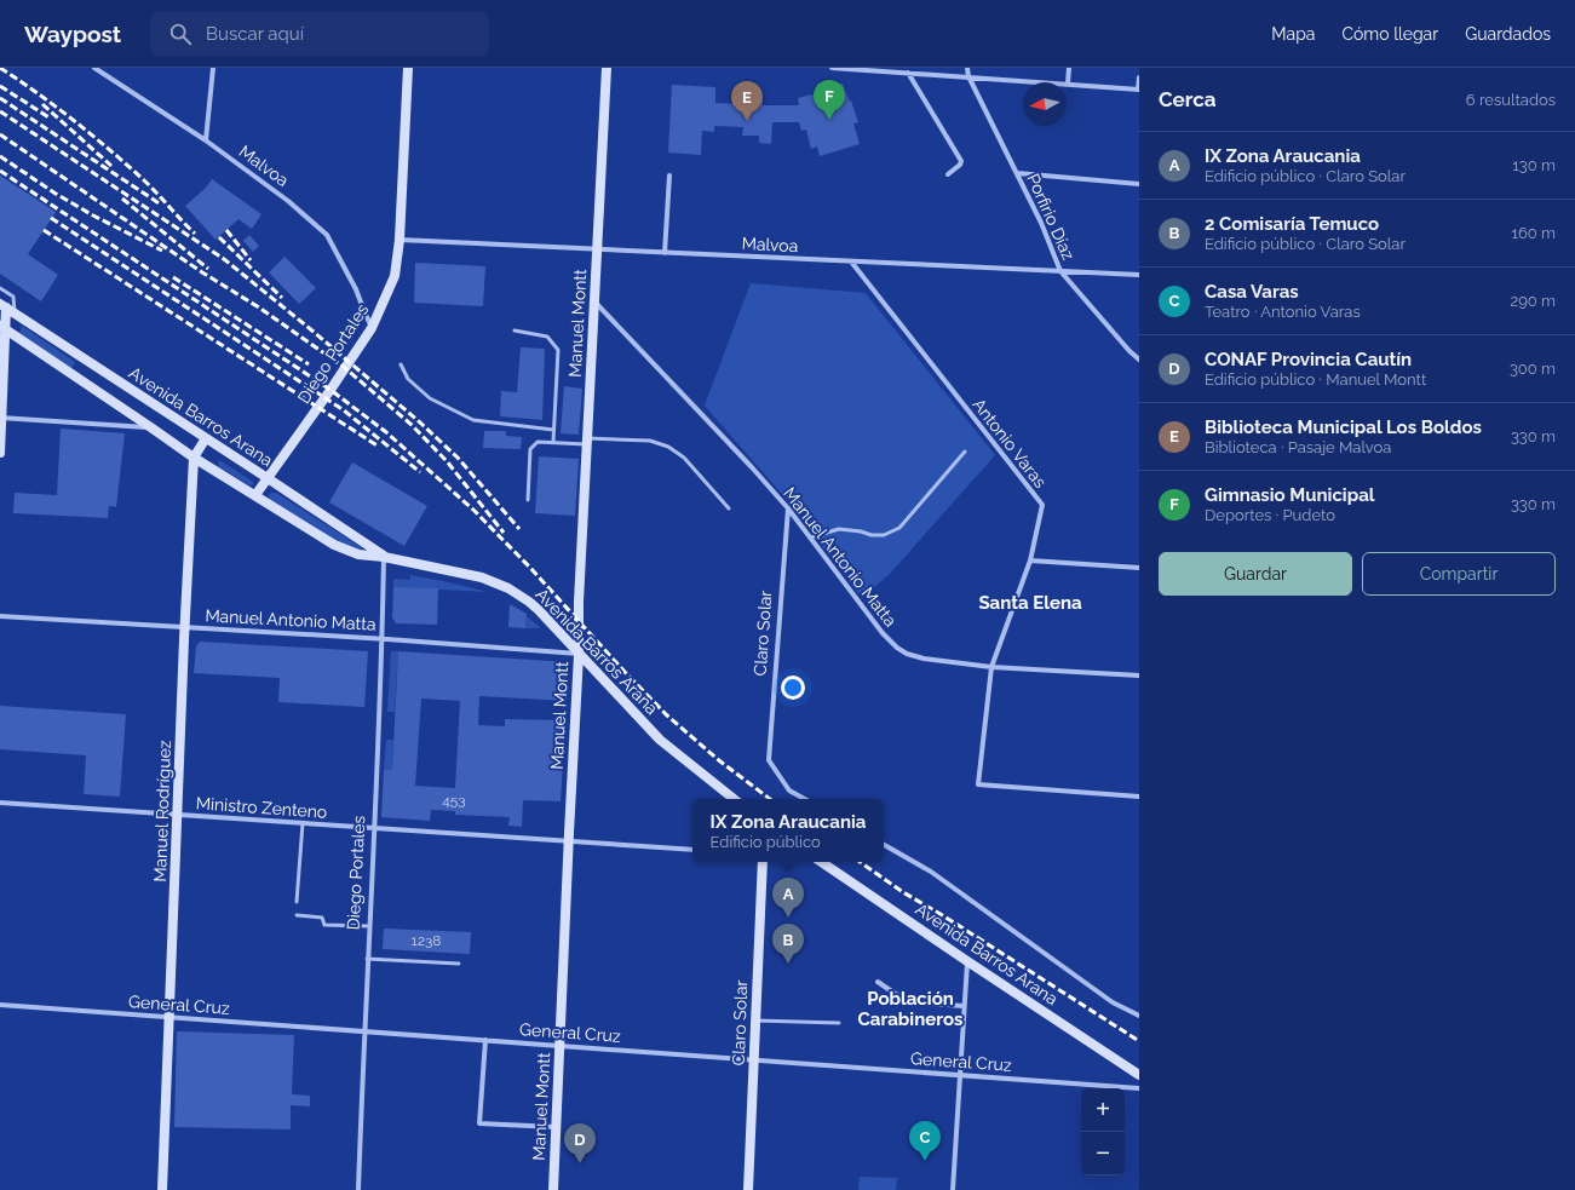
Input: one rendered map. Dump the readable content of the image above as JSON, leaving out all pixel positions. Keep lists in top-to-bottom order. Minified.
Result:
{"streets":{"street":["Malvoa","Porfirio Díaz","Manuel Montt","Diego Portales","Avenida Barros Arana","Antonio Varas","Manuel Antonio Matta","Claro Solar","Ministro Zenteno","Manuel Rodríguez","General Cruz"]},"crossings":[["Malvoa","Porfirio Díaz"],["Malvoa","Manuel Montt"],["Malvoa","Diego Portales"],["Malvoa","Antonio Varas"],["Manuel Montt","Avenida Barros Arana"],["Manuel Montt","Manuel Antonio Matta"],["Manuel Montt","Ministro Zenteno"],["Manuel Montt","General Cruz"],["Diego Portales","Avenida Barros Arana"],["Diego Portales","Manuel Antonio Matta"],["Diego Portales","Ministro Zenteno"],["Diego Portales","General Cruz"],["Avenida Barros Arana","Manuel Antonio Matta"],["Avenida Barros Arana","Manuel Rodríguez"],["Antonio Varas","Manuel Antonio Matta"],["Manuel Antonio Matta","Claro Solar"],["Manuel Antonio Matta","Manuel Rodríguez"],["Claro Solar","General Cruz"],["Ministro Zenteno","Manuel Rodríguez"],["Manuel Rodríguez","General Cruz"]],"districts":["Santa Elena","Población Carabineros"],"house_numbers":["453","1238"],"north":"left","page":{"header":"Waypost","search":"Buscar aquí","nav":["Mapa","Cómo llegar","Guardados"],"heading":["Cerca","6 resultados"],"pins":["F","E","A","B","C","D"],"list":[{"mark":"A","name":"IX Zona Araucania","note":"Edificio público · Claro Solar","value":"130 m"},{"mark":"B","name":"2 Comisaría Temuco","note":"Edificio público · Claro Solar","value":"160 m"},{"mark":"C","name":"Casa Varas","note":"Teatro · Antonio Varas","value":"290 m"},{"mark":"D","name":"CONAF Provincia Cautín","note":"Edificio público · Manuel Montt","value":"300 m"},{"mark":"E","name":"Biblioteca Municipal Los Boldos","note":"Biblioteca · Pasaje Malvoa","value":"330 m"},{"mark":"F","name":"Gimnasio Municipal","note":"Deportes · Pudeto","value":"330 m"}],"buttons":["Guardar","Compartir"],"popup":["IX Zona Araucania","Edificio público"],"map_buttons":["+","−"]}}
